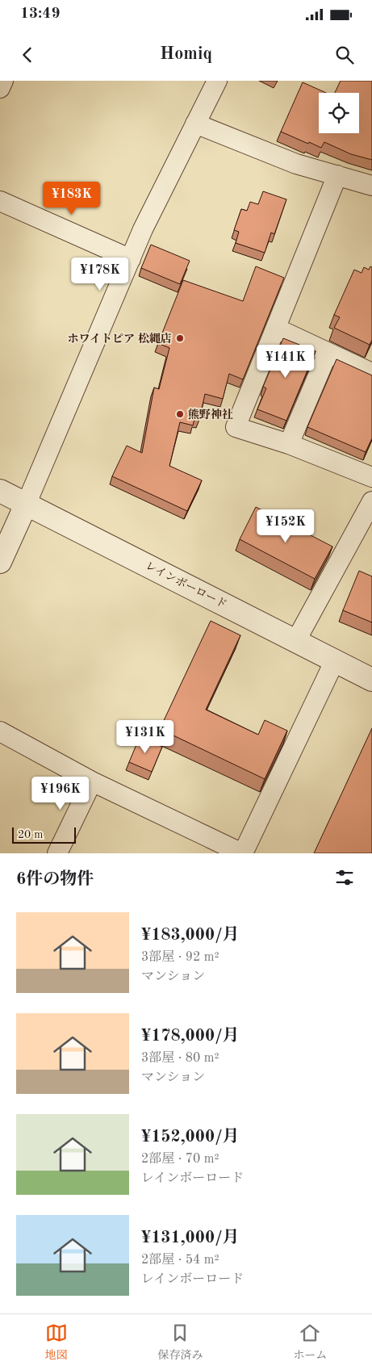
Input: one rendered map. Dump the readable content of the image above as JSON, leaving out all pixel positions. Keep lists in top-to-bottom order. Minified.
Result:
{"streets":{"street":["レインボーロード"]},"places":["ホワイトピア 松縄店","熊野神社"],"scale_bar":"20 m","page":{"status":"13:49","header":"Homiq","price":["¥183K","¥178K","¥141K","¥152K","¥131K","¥196K"],"scale":"20 m","heading":"6件の物件","list":[{"name":"¥183,000/月","note":"3部屋 · 92 m² · マンション"},{"name":"¥178,000/月","note":"3部屋 · 80 m² · マンション"},{"name":"¥152,000/月","note":"2部屋 · 70 m² · レインボーロード"},{"name":"¥131,000/月","note":"2部屋 · 54 m² · レインボーロード"}],"tabs":["地図","保存済み","ホーム"]}}
